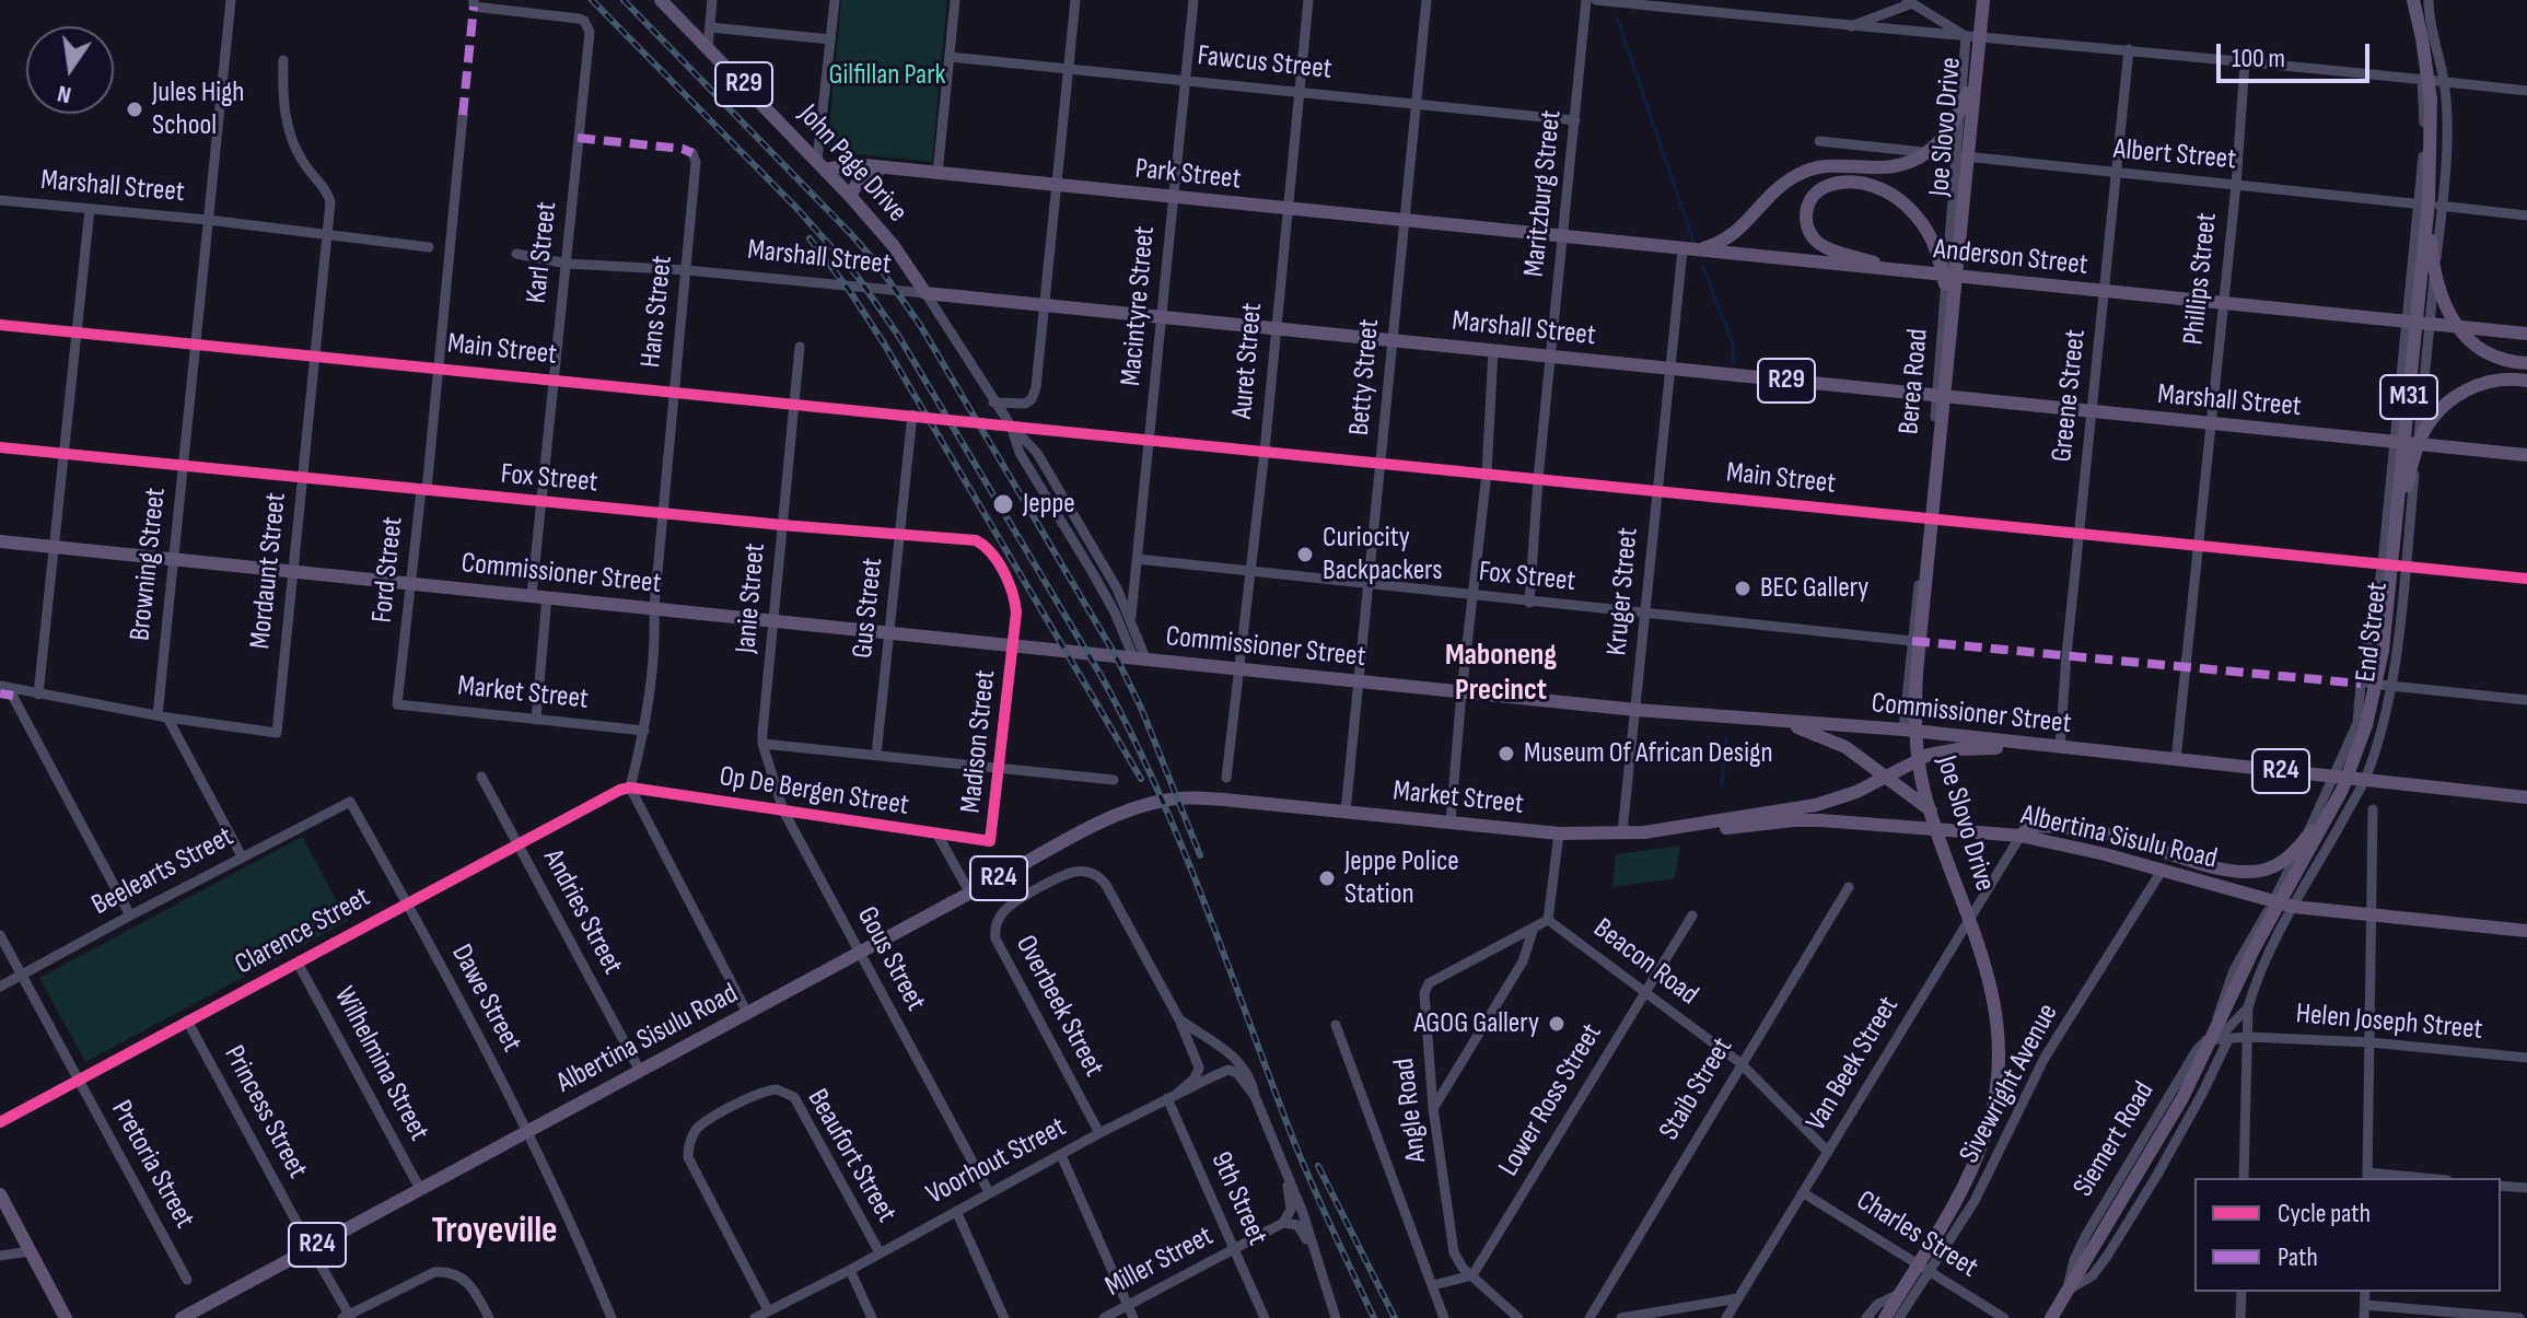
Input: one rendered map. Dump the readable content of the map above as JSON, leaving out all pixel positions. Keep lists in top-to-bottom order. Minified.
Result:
{"streets":{"main road":["R29","Joe Slovo Drive","John Page Drive","Park Street","Marshall Street","Anderson Street","M31","Commissioner Street","Market Street","R24","Albertina Sisulu Road","Siemert Road"],"street":["Fawcus Street","Albert Street","Maritzburg Street","Karl Street","Phillips Street","Macintyre Street","Hans Street","Main Street","Auret Street","Betty Street","Berea Road","Greene Street","Fox Street","Browning Street","Ford Street","Mordaunt Street","Kruger Street","Janie Street","Gus Street","End Street","Madison Street","Op De Bergen Street","Beelearts Street","Andries Street","Clarence Street","Gous Street","Beacon Road","Dawe Street","Overbeek Street","Helen Joseph Street","Wilhelmina Street","Van Beek Street","Sivewright Avenue","Staib Street","Lower Ross Street","Angle Road","Princess Street","Beaufort Street","Voorhout Street","Pretoria Street","9th Street","Charles Street","Miller Street"]},"crossings":[["Fawcus Street","Maritzburg Street"],["Fawcus Street","Macintyre Street"],["Fawcus Street","Auret Street"],["Fawcus Street","Betty Street"],["Albert Street","Phillips Street"],["Albert Street","Berea Road"],["Albert Street","Greene Street"],["Albert Street","M31"],["Albert Street","End Street"],["John Page Drive","Park Street"],["John Page Drive","Marshall Street"],["John Page Drive","Macintyre Street"],["John Page Drive","Main Street"],["John Page Drive","Commissioner Street"],["Park Street","Anderson Street"],["Park Street","Macintyre Street"],["Park Street","Auret Street"],["Park Street","Betty Street"],["Marshall Street","Maritzburg Street"],["Marshall Street","Karl Street"],["Marshall Street","Phillips Street"],["Marshall Street","Macintyre Street"],["Marshall Street","Hans Street"],["Marshall Street","Auret Street"],["Marshall Street","Betty Street"],["Marshall Street","Berea Road"],["Marshall Street","Greene Street"],["Marshall Street","Browning Street"],["Marshall Street","Mordaunt Street"],["Marshall Street","Kruger Street"],["Marshall Street","End Street"],["Maritzburg Street","Anderson Street"],["Maritzburg Street","Main Street"],["Maritzburg Street","Fox Street"],["Karl Street","Main Street"],["Karl Street","Fox Street"],["Karl Street","Commissioner Street"],["Anderson Street","Phillips Street"],["Anderson Street","Berea Road"],["Anderson Street","Greene Street"],["Anderson Street","Kruger Street"],["Anderson Street","End Street"],["Phillips Street","Main Street"],["Phillips Street","Commissioner Street"],["Macintyre Street","Main Street"],["Macintyre Street","Fox Street"],["Hans Street","Main Street"],["Hans Street","Fox Street"],["Hans Street","Commissioner Street"],["Hans Street","Market Street"],["Hans Street","Op De Bergen Street"],["Hans Street","Clarence Street"],["Main Street","Auret Street"],["Main Street","Betty Street"],["Main Street","Berea Road"],["Main Street","Greene Street"],["Main Street","Browning Street"],["Main Street","Ford Street"],["Main Street","Mordaunt Street"],["Main Street","Kruger Street"],["Main Street","Janie Street"],["Main Street","Gus Street"],["Main Street","End Street"],["Auret Street","Fox Street"],["Auret Street","Commissioner Street"],["Betty Street","Fox Street"],["Betty Street","Commissioner Street"],["Betty Street","Market Street"],["Berea Road","Fox Street"],["Berea Road","Commissioner Street"],["Greene Street","Commissioner Street"],["M31","Commissioner Street"],["M31","End Street"],["M31","Siemert Road"],["Fox Street","Browning Street"],["Fox Street","Ford Street"],["Fox Street","Mordaunt Street"],["Fox Street","Commissioner Street"],["Fox Street","Kruger Street"],["Fox Street","Janie Street"],["Fox Street","Gus Street"],["Fox Street","Madison Street"],["Browning Street","Mordaunt Street"],["Browning Street","Commissioner Street"],["Ford Street","Commissioner Street"],["Ford Street","Market Street"],["Mordaunt Street","Commissioner Street"],["Commissioner Street","Kruger Street"],["Commissioner Street","Janie Street"],["Commissioner Street","Gus Street"],["Commissioner Street","End Street"],["Commissioner Street","Madison Street"],["Commissioner Street","R24"],["Commissioner Street","Siemert Road"],["Kruger Street","Market Street"],["Janie Street","Gous Street"],["End Street","Albertina Sisulu Road"],["End Street","Siemert Road"],["Market Street","R24"],["Market Street","Albertina Sisulu Road"],["Madison Street","Op De Bergen Street"],["R24","Albertina Sisulu Road"],["Op De Bergen Street","Clarence Street"],["Op De Bergen Street","Gous Street"],["Albertina Sisulu Road","Andries Street"],["Albertina Sisulu Road","Gous Street"],["Albertina Sisulu Road","Dawe Street"],["Albertina Sisulu Road","Wilhelmina Street"],["Albertina Sisulu Road","Van Beek Street"],["Albertina Sisulu Road","Sivewright Avenue"],["Albertina Sisulu Road","Princess Street"],["Beelearts Street","Dawe Street"],["Beelearts Street","Pretoria Street"],["Andries Street","Clarence Street"],["Clarence Street","Dawe Street"],["Clarence Street","Wilhelmina Street"],["Clarence Street","Princess Street"],["Clarence Street","Pretoria Street"],["Gous Street","Voorhout Street"],["Beacon Road","Van Beek Street"],["Beacon Road","Staib Street"],["Beacon Road","Lower Ross Street"],["Overbeek Street","Voorhout Street"],["Van Beek Street","Charles Street"],["Sivewright Avenue","Charles Street"],["Lower Ross Street","Angle Road"],["Beaufort Street","Voorhout Street"],["Voorhout Street","9th Street"],["9th Street","Miller Street"]],"districts":["Maboneng Precinct","Troyeville"],"parks":["Gilfillan Park"],"places":["Jules High School","Jeppe","Curiocity Backpackers","BEC Gallery","Museum Of African Design","Jeppe Police Station","AGOG Gallery"],"legend":["Cycle path","Path"],"scale_bar":"100 m","north":"bottom"}
